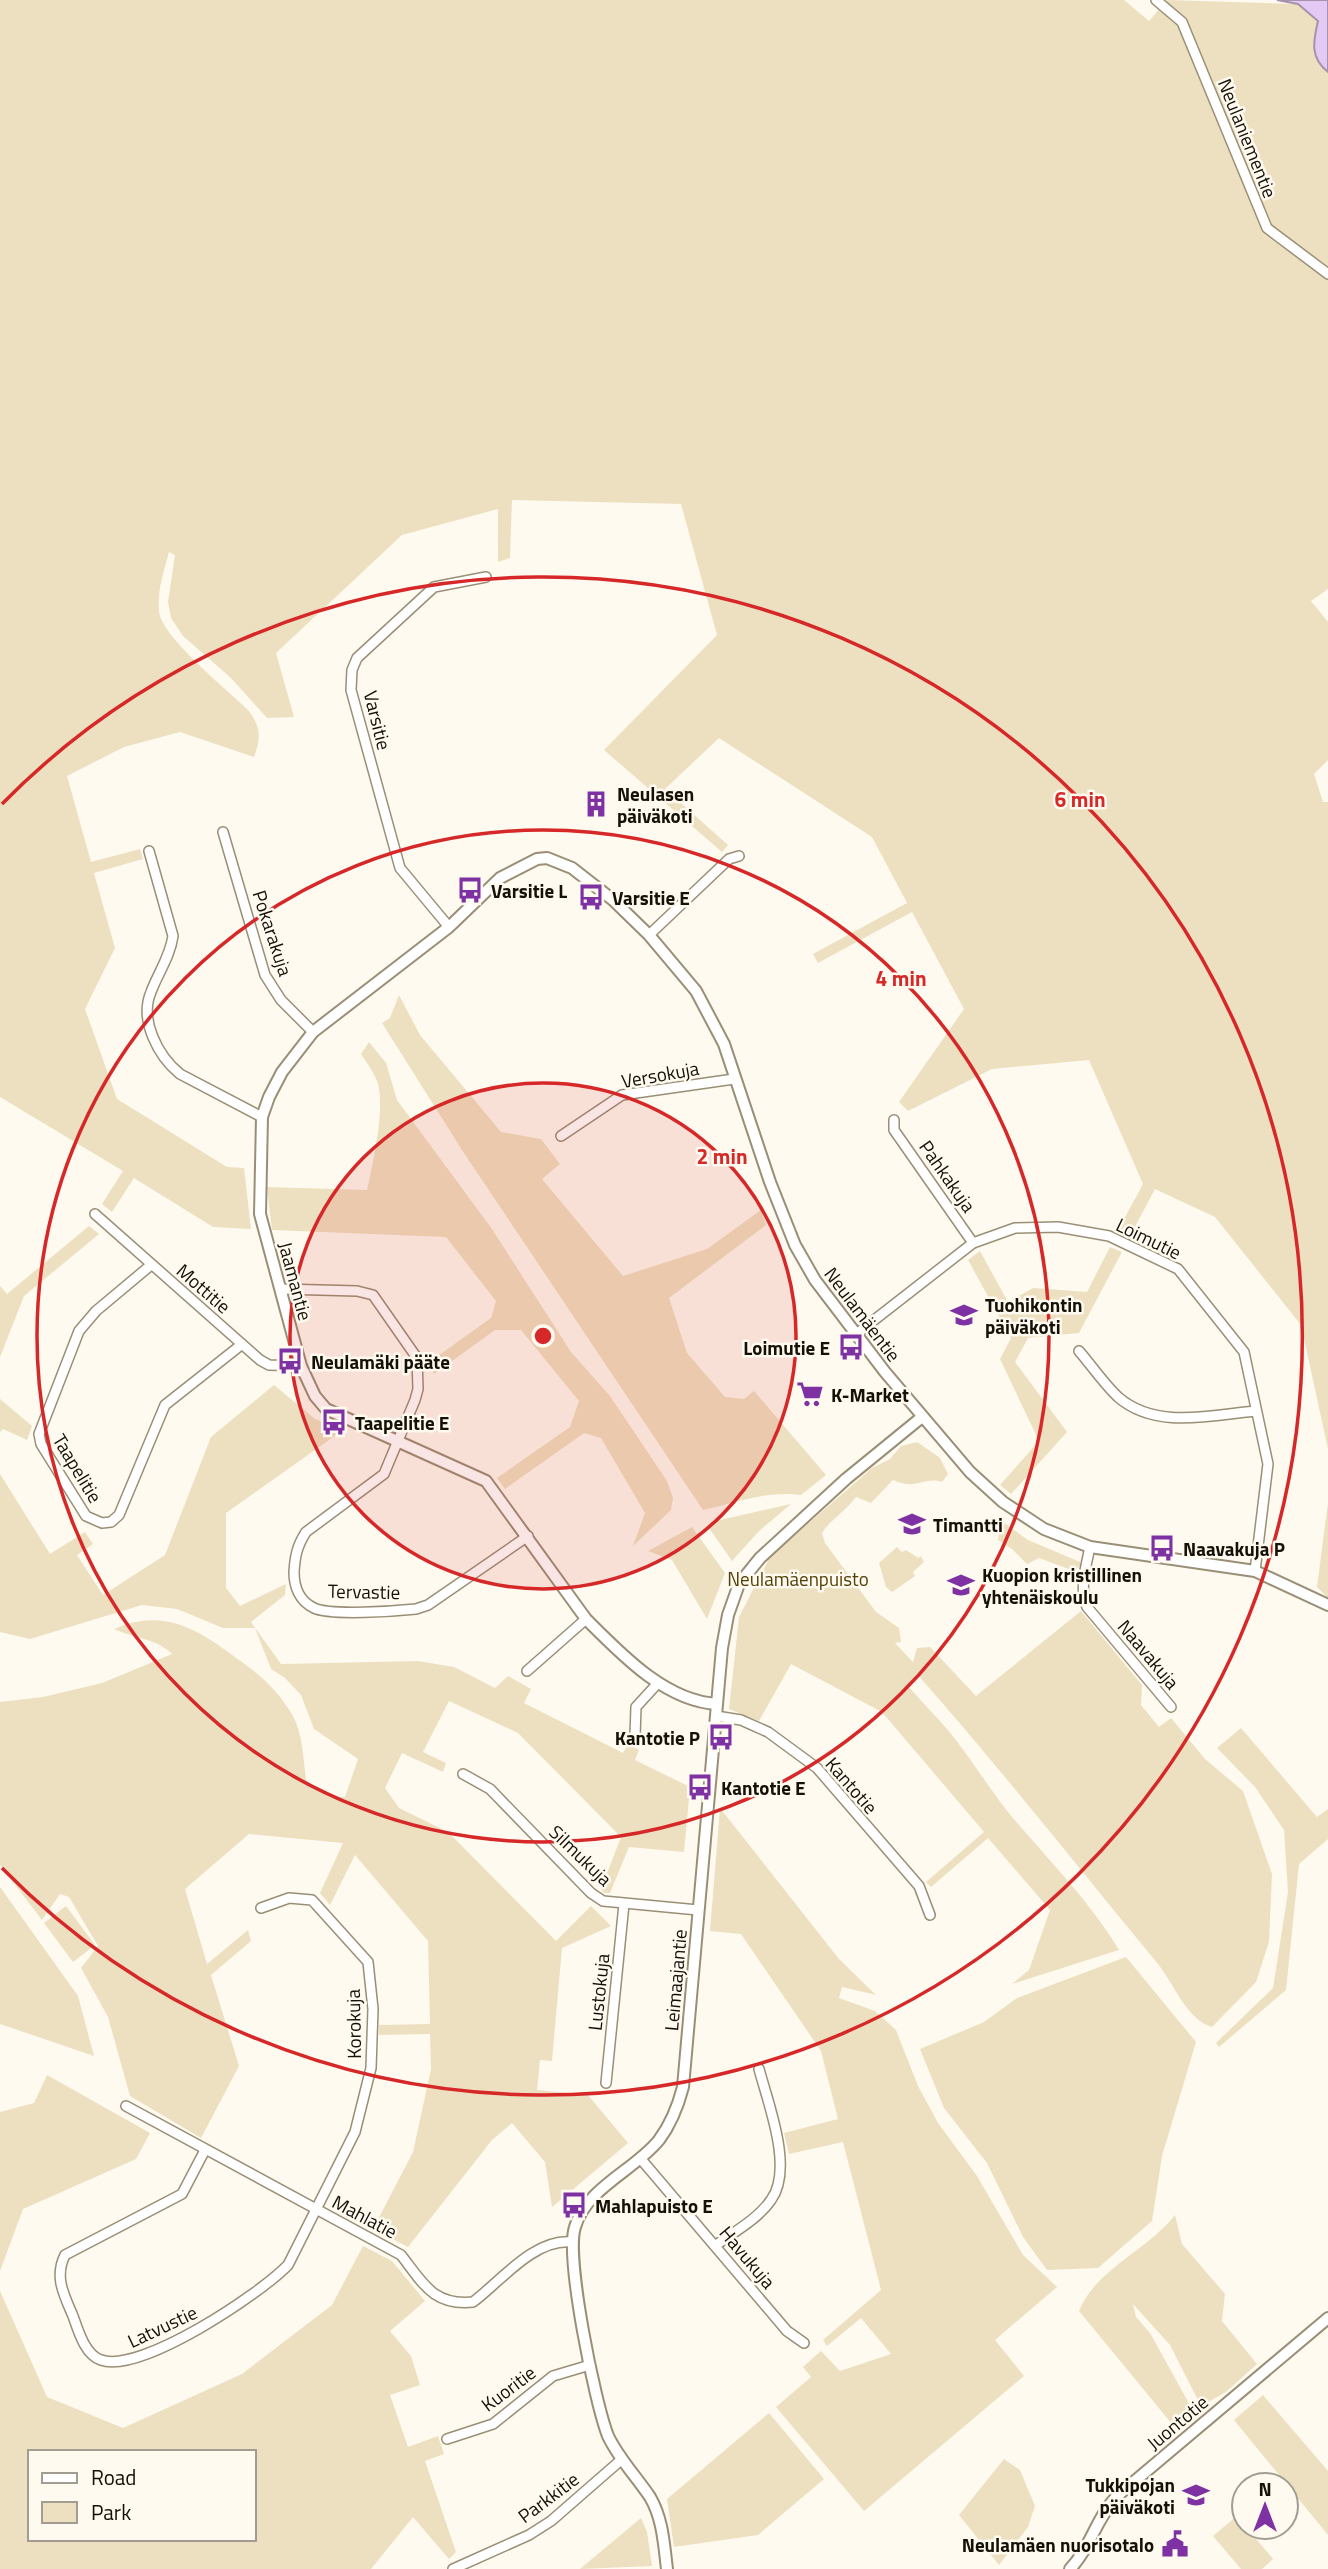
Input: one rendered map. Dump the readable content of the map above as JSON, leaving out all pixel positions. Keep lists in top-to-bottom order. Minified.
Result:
{"streets":{"street":["Neulaniementie","Varsitie","Pokarakuja","Versokuja","Pahkakuja","Loimutie","Jaamantie","Mottitie","Neulamäentie","Taapelitie","Tervastie","Naavakuja","Kantotie","Silmukuja","Leimaajantie","Lustokuja","Korokuja","Mahlatie","Havukuja","Latvustie","Kuoritie","Juontotie","Parkkitie"]},"crossings":[["Varsitie","Jaamantie"],["Pokarakuja","Jaamantie"],["Versokuja","Neulamäentie"],["Pahkakuja","Loimutie"],["Loimutie","Neulamäentie"],["Jaamantie","Mottitie"],["Jaamantie","Neulamäentie"],["Jaamantie","Tervastie"],["Jaamantie","Leimaajantie"],["Mottitie","Taapelitie"],["Neulamäentie","Naavakuja"],["Neulamäentie","Leimaajantie"],["Kantotie","Leimaajantie"],["Silmukuja","Leimaajantie"],["Silmukuja","Lustokuja"],["Leimaajantie","Mahlatie"],["Leimaajantie","Havukuja"],["Leimaajantie","Kuoritie"],["Leimaajantie","Parkkitie"],["Korokuja","Mahlatie"],["Korokuja","Latvustie"],["Mahlatie","Latvustie"]],"parks":["Neulamäenpuisto"],"places":{"building":["Neulasen päiväkoti"],"bus stop":["Varsitie L","Varsitie E","Loimutie E","Neulamäki pääte","Taapelitie E","Naavakuja P","Kantotie P","Kantotie E","Mahlapuisto E"],"school or university":["Tuohikontin päiväkoti","Timantti","Kuopion kristillinen yhtenäiskoulu","Tukkipojan päiväkoti"],"supermarket":["K-Market"],"public building":["Neulamäen nuorisotalo"]},"legend":["Road","Park"],"north":"top","rings":["6 min","4 min","2 min"]}
